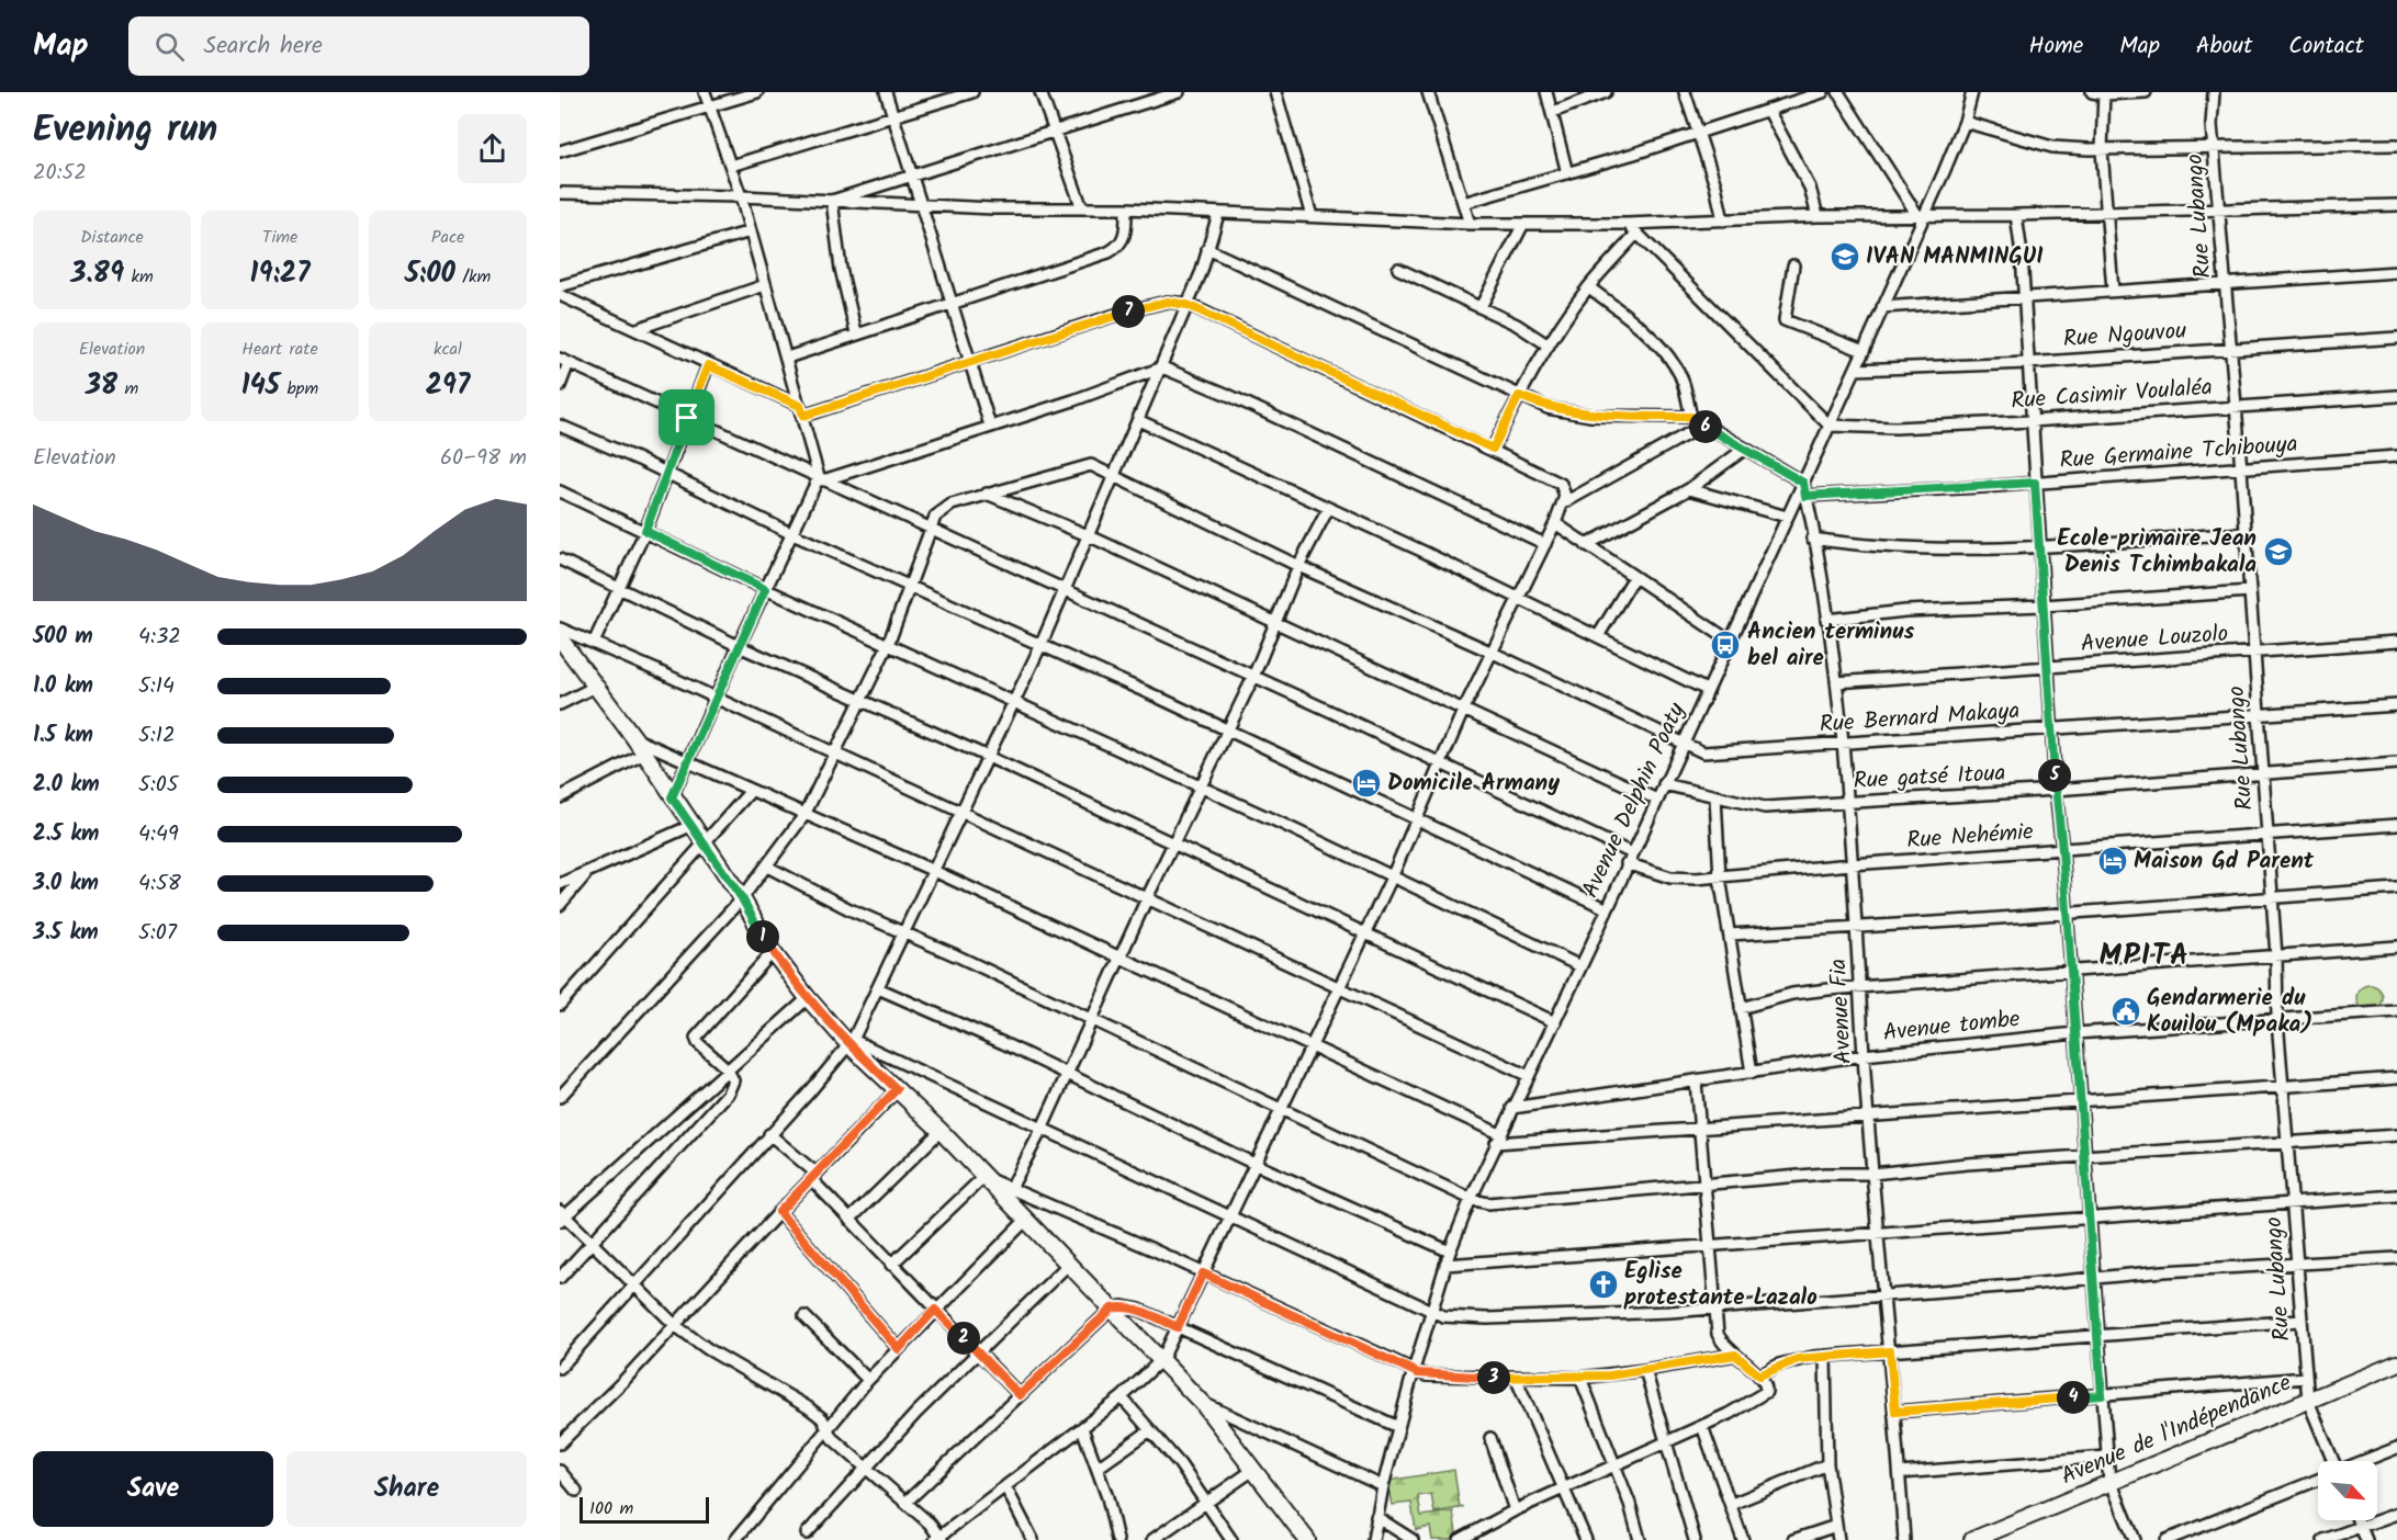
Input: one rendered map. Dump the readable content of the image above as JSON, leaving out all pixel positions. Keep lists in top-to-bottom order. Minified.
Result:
{"streets":{"street":["Rue Lubango","Rue Ngouvou","Rue Casimir Voulaléa","Rue Germaine Tchibouya","Avenue Louzolo","Rue Bernard Makaya","Rue gatsé Itoua","Avenue Delphin Poaty","Rue Nehémie","Avenue Fia","Avenue tombe","Avenue de l'Indépendance"]},"crossings":[["Rue Lubango","Rue Ngouvou"],["Rue Lubango","Rue Casimir Voulaléa"],["Rue Lubango","Rue Germaine Tchibouya"],["Rue Lubango","Avenue Louzolo"],["Rue Lubango","Rue Bernard Makaya"],["Rue Lubango","Rue gatsé Itoua"],["Rue Lubango","Rue Nehémie"],["Rue Lubango","Avenue tombe"],["Rue Lubango","Avenue de l'Indépendance"],["Rue Ngouvou","Avenue Delphin Poaty"],["Rue Casimir Voulaléa","Avenue Delphin Poaty"],["Rue Germaine Tchibouya","Avenue Fia"],["Avenue Louzolo","Avenue Fia"],["Rue Bernard Makaya","Avenue Delphin Poaty"],["Rue Bernard Makaya","Rue Nehémie"],["Rue Bernard Makaya","Avenue Fia"],["Rue gatsé Itoua","Avenue Delphin Poaty"],["Rue gatsé Itoua","Avenue Fia"],["Avenue Delphin Poaty","Rue Nehémie"],["Avenue Delphin Poaty","Avenue Fia"],["Avenue Delphin Poaty","Avenue tombe"],["Rue Nehémie","Avenue Fia"],["Avenue Fia","Avenue tombe"]],"districts":["MPITA"],"places":{"school or university":["IVAN MANMINGUI","Ecole primaire Jean Denis Tchimbakala"],"bus stop":["Ancien terminus bel aire"],"hotel":["Domicile Armany","Maison Gd Parent"],"public building":["Gendarmerie du Kouilou (Mpaka)"],"church":["Eglise protestante Lazalo"]},"scale_bar":"100 m","north":"bottom right","page":{"header":"Map","search":"Search here","nav":["Home","Map","About","Contact"],"heading":["Evening run","20:52"],"stats":[["Distance","3.89 km"],["Time","19:27"],["Pace","5:00 /km"],["Elevation","38 m"],["Heart rate","145 bpm"],["kcal","297"]],"pins":["7","6","5","1","2","3","4"],"chart":["Elevation","60–98 m"],"list":[{"name":"500 m","note":"4:32"},{"name":"1.0 km","note":"5:14"},{"name":"1.5 km","note":"5:12"},{"name":"2.0 km","note":"5:05"},{"name":"2.5 km","note":"4:49"},{"name":"3.0 km","note":"4:58"},{"name":"3.5 km","note":"5:07"}],"buttons":["Save","Share"],"scale":"100 m"}}
